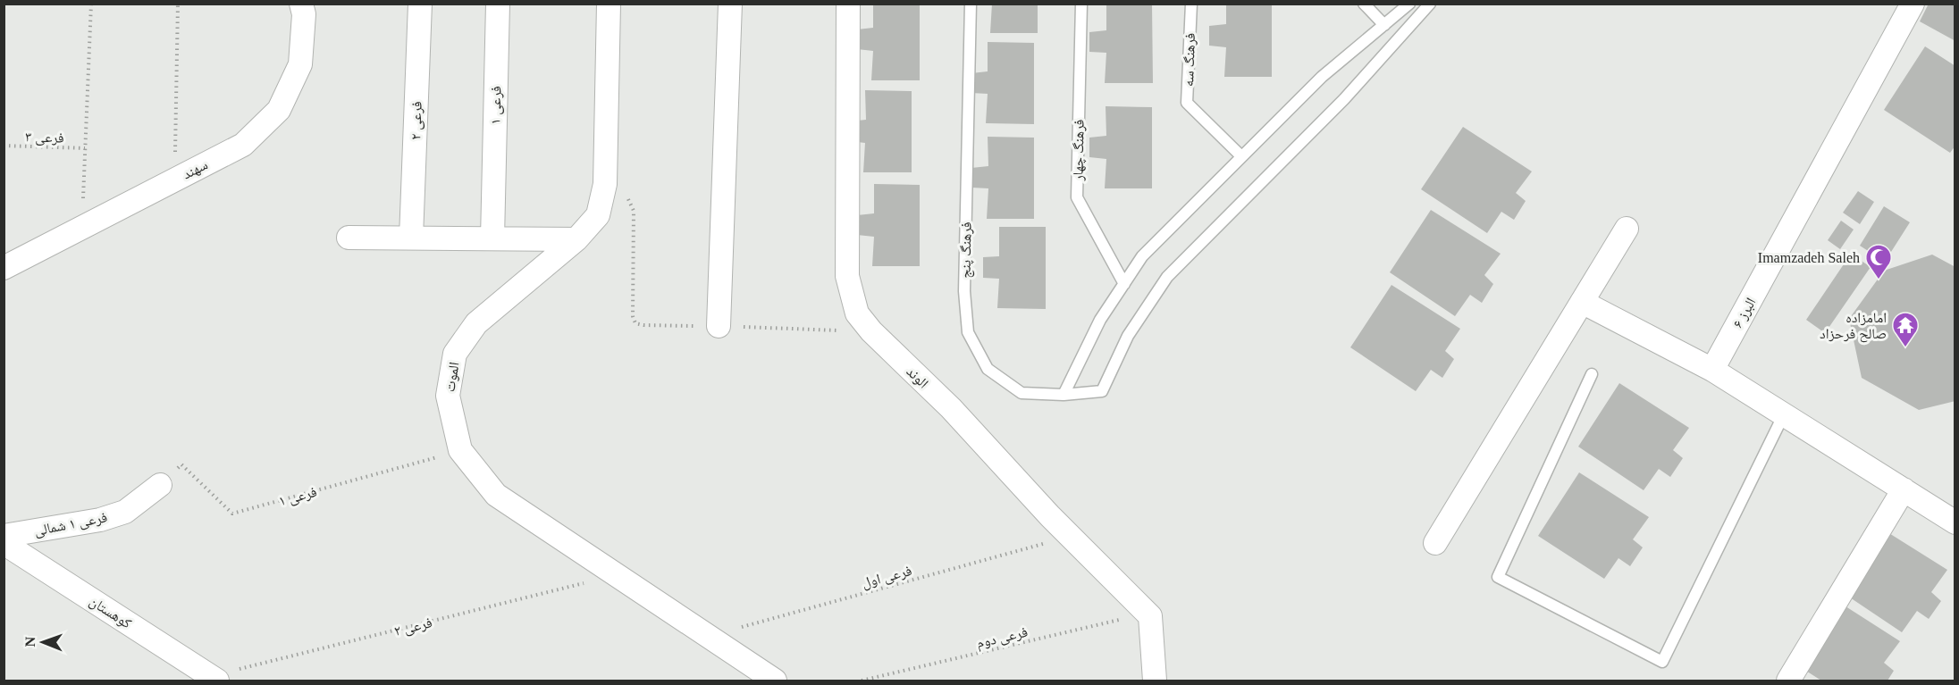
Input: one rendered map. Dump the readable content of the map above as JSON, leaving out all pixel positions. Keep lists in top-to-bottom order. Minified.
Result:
{"streets":{"street":["فرعی ۱","فرعی ۲","سهند","البرز ۶","الموت","الوند","فرعی ۱ شمالی","کوهستان"],"lane":["فرهنگ سه","فرهنگ چهار","فرهنگ پنج"],"path":["فرعی ۳","فرعی اول","فرعی دوم"]},"crossings":[["فرعی ۱","الموت"],["فرعی ۱","فرعی ۱ شمالی"],["فرعی ۲","الموت"],["فرعی ۲","کوهستان"],["الموت","فرعی اول"],["الوند","فرعی اول"],["الوند","فرعی دوم"]],"places":{"mosque":["Imamzadeh Saleh"],"temple":["امامزاده صالح فرحزاد"]},"north":"left"}
